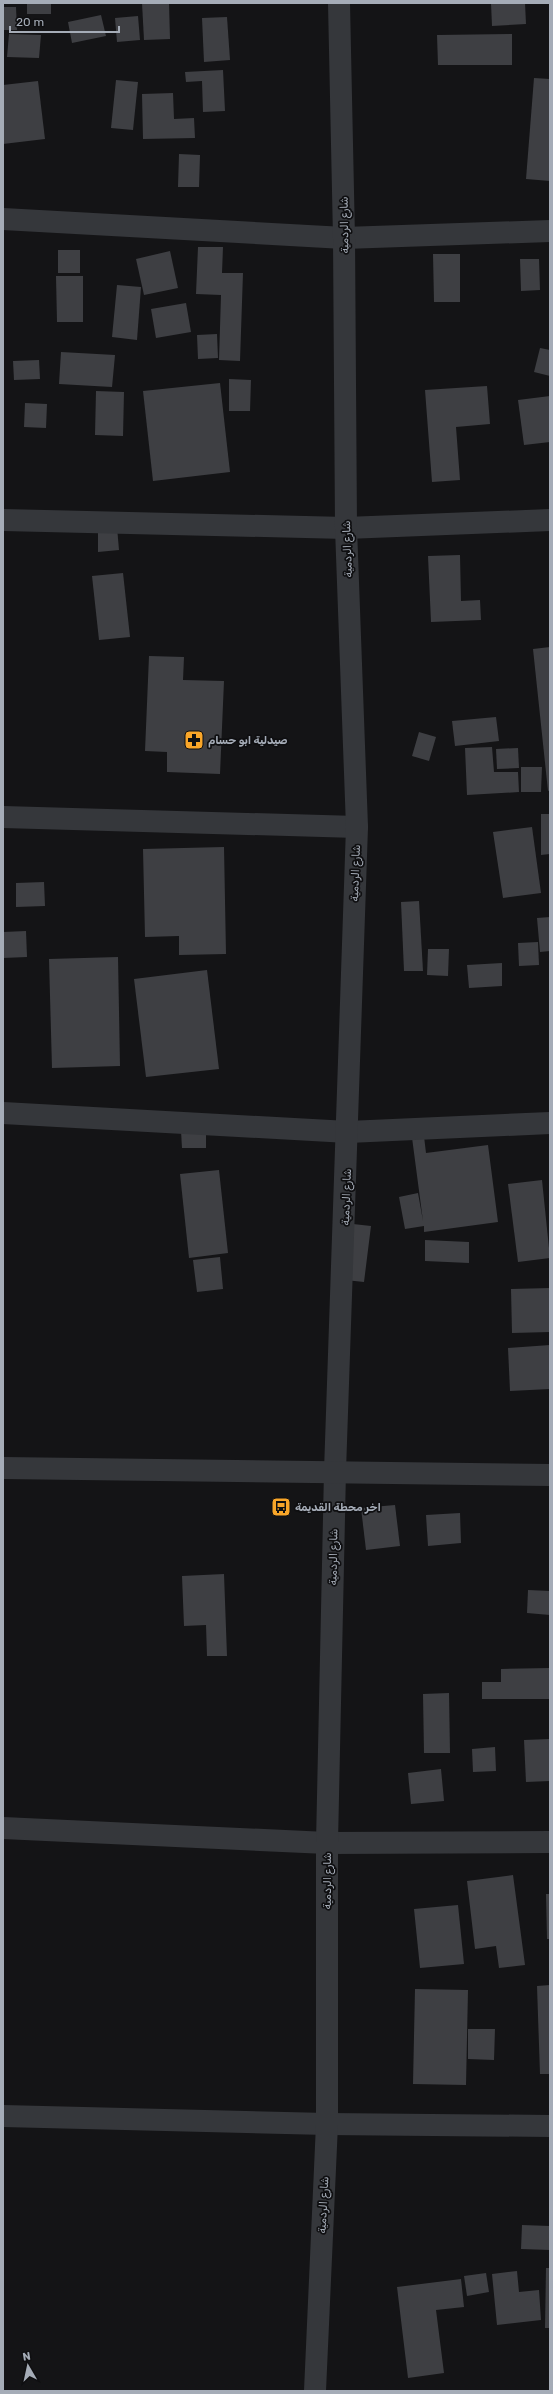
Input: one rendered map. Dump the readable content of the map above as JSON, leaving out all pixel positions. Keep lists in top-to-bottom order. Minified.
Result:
{"streets":{"street":["شارع الردمية"]},"places":{"pharmacy":["صيدلية ابو حسام"],"bus stop":["اخر محطة القديمة"]},"scale_bar":"20 m","north":"top"}
